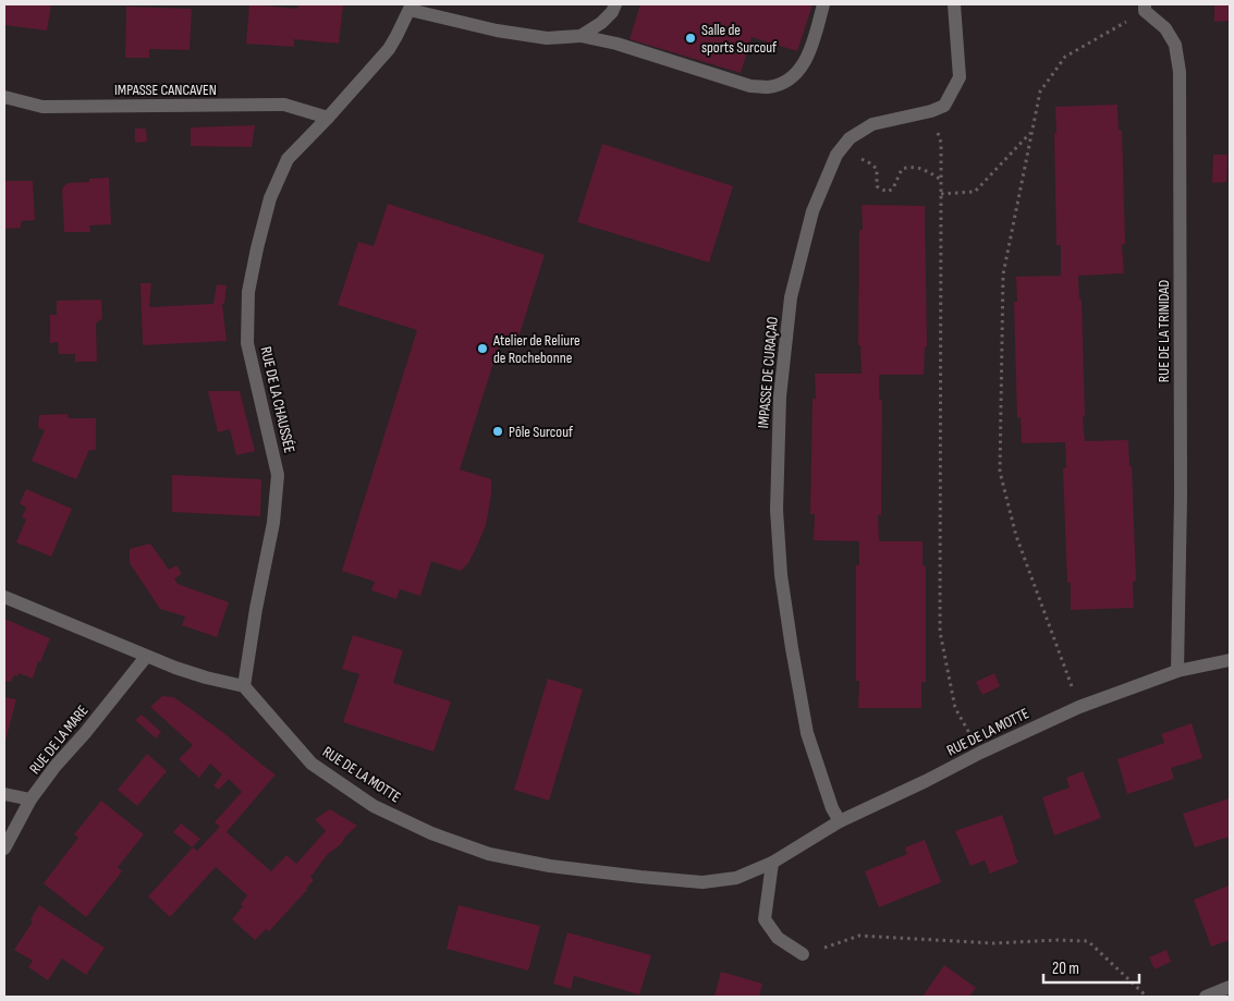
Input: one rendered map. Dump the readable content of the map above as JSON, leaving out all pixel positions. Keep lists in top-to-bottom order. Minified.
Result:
{"streets":{"street":["IMPASSE CANCAVEN","RUE DE LA TRINIDAD","IMPASSE DE CURAÇAO","RUE DE LA CHAUSSÉE","RUE DE LA MOTTE","RUE DE LA MARE"]},"crossings":[["IMPASSE CANCAVEN","RUE DE LA CHAUSSÉE"],["RUE DE LA TRINIDAD","RUE DE LA MOTTE"],["IMPASSE DE CURAÇAO","RUE DE LA MOTTE"],["RUE DE LA CHAUSSÉE","RUE DE LA MOTTE"]],"places":["Salle de sports Surcouf","Atelier de Reliure de Rochebonne","Pôle Surcouf"],"scale_bar":"20 m"}
